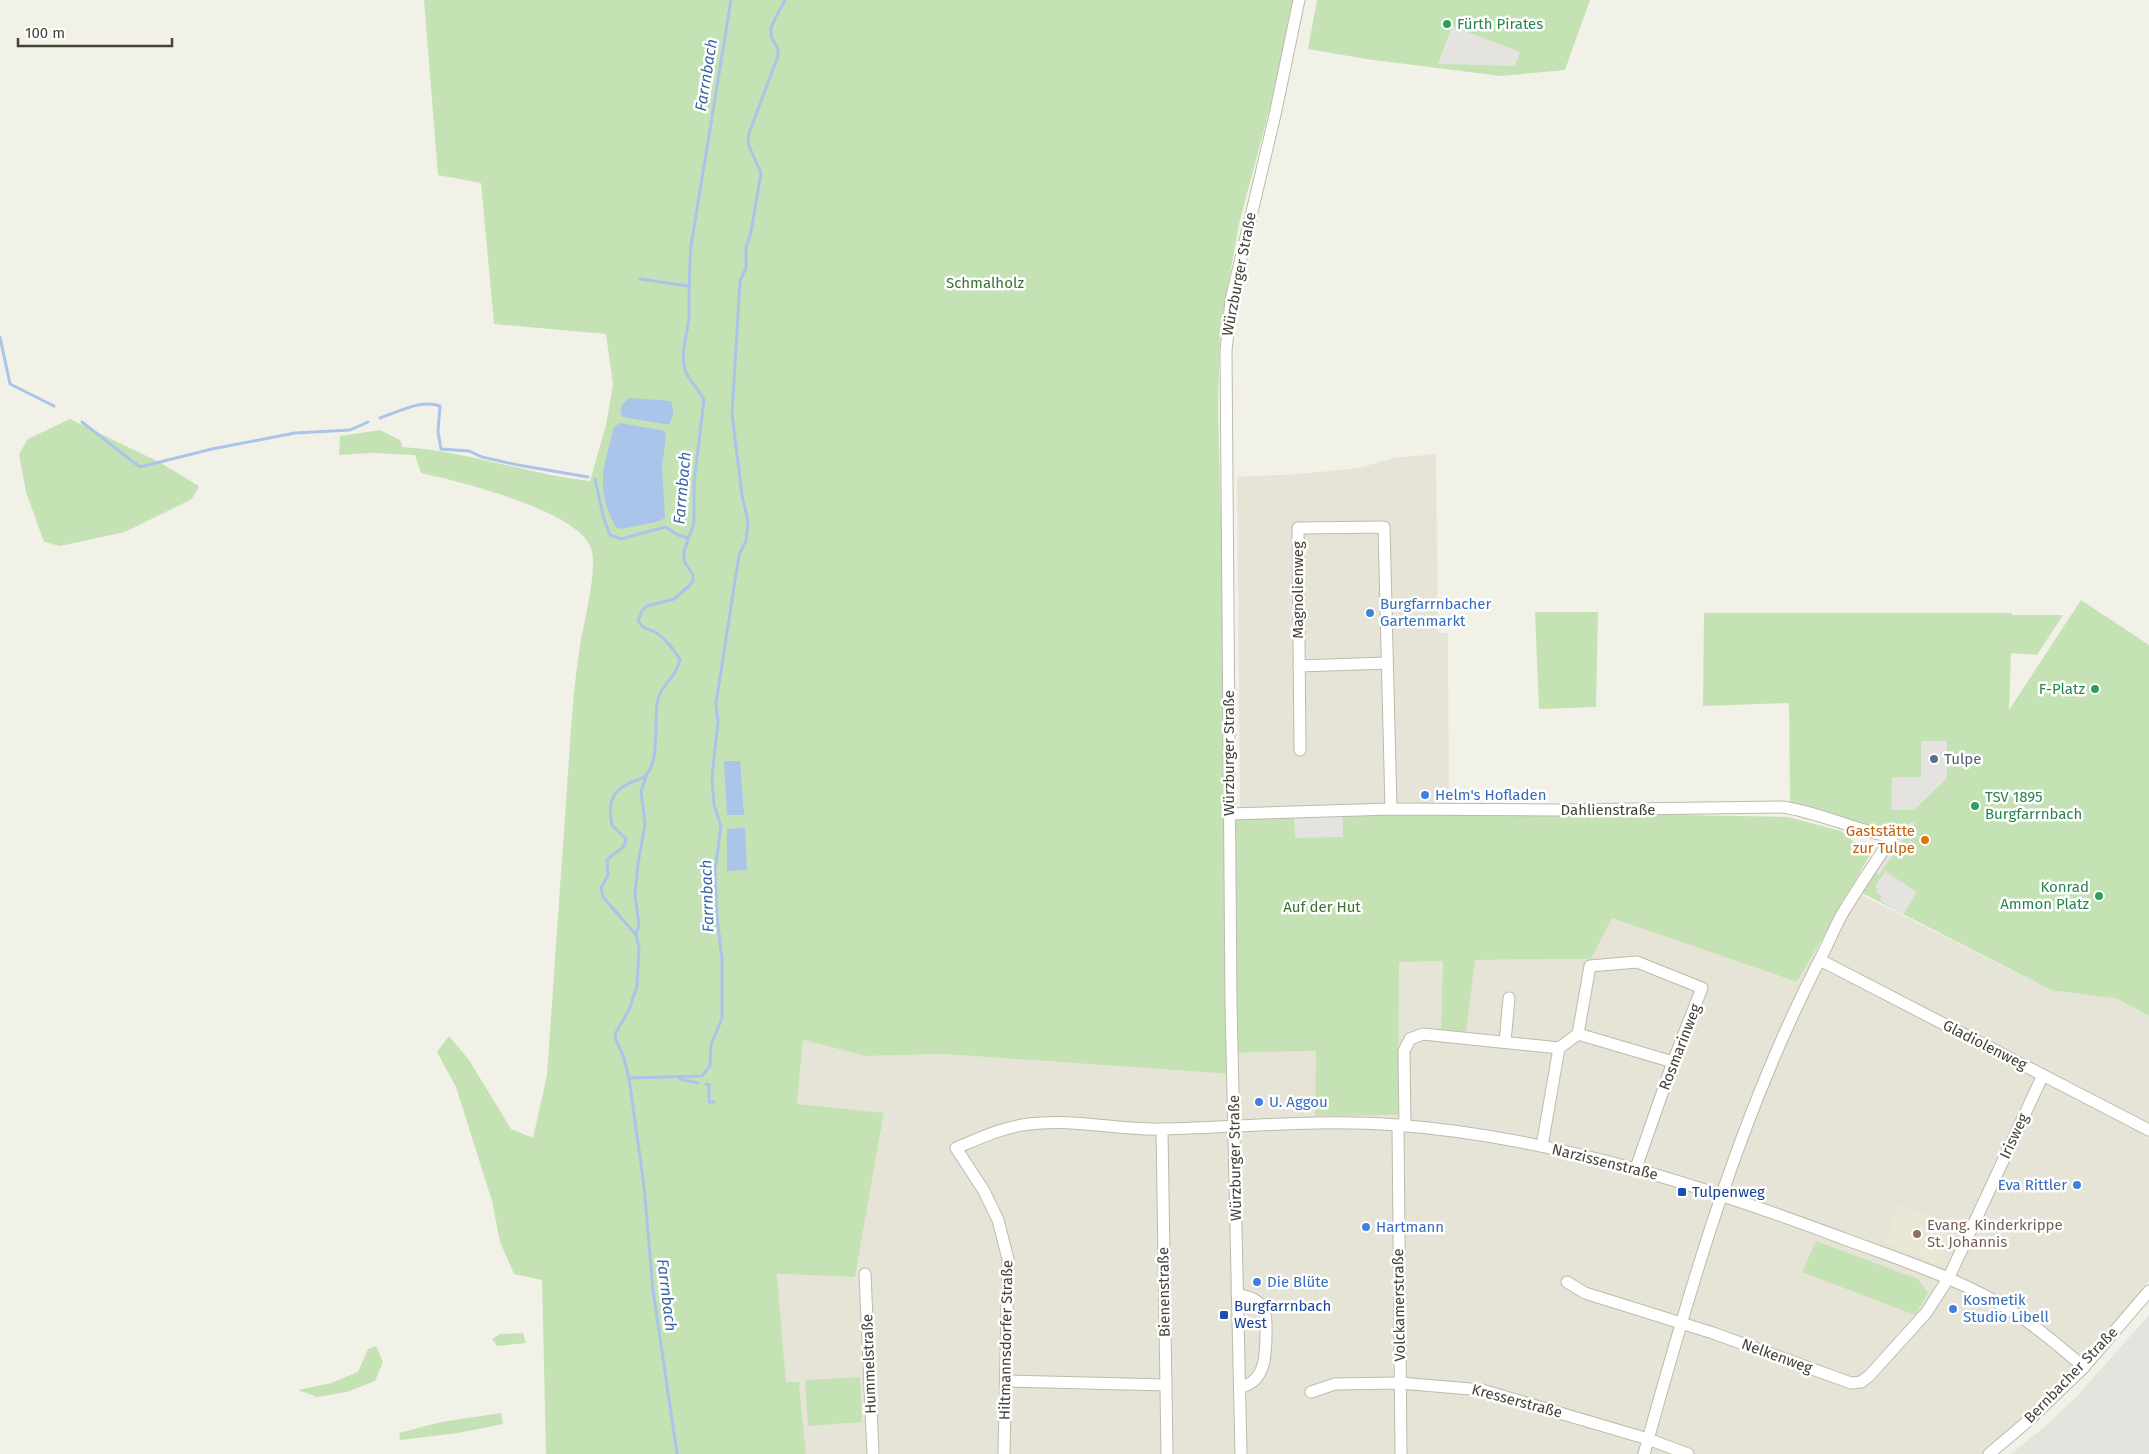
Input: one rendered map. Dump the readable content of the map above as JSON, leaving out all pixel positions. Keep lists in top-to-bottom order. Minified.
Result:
{"streets":{"street":["Würzburger Straße","Magnolienweg","Dahlienstraße","Gladiolenweg","Rosmarinweg","Irisweg","Narzissenstraße","Bienenstraße","Volckamerstraße","Hiltmannsdorfer Straße","Nelkenweg","Hummelstraße","Bernbacher Straße","Kresserstraße"]},"crossings":[["Würzburger Straße","Dahlienstraße"],["Würzburger Straße","Narzissenstraße"],["Magnolienweg","Dahlienstraße"],["Dahlienstraße","Gladiolenweg"],["Gladiolenweg","Irisweg"],["Rosmarinweg","Narzissenstraße"],["Irisweg","Narzissenstraße"],["Irisweg","Nelkenweg"],["Narzissenstraße","Bienenstraße"],["Narzissenstraße","Volckamerstraße"],["Narzissenstraße","Hiltmannsdorfer Straße"],["Narzissenstraße","Nelkenweg"],["Narzissenstraße","Bernbacher Straße"],["Volckamerstraße","Kresserstraße"]],"water":["Farrnbach"],"parks":["Schmalholz","Auf der Hut"],"places":{"other":["Fürth Pirates","Burgfarrnbacher Gartenmarkt","F-Platz","Tulpe","Helm's Hofladen","TSV 1895 Burgfarrnbach","Gaststätte zur Tulpe","Konrad Ammon Platz","U. Aggou","Eva Rittler","Hartmann","Evang. Kinderkrippe St. Johannis","Die Blüte","Kosmetik Studio Libell"],"transit":["Tulpenweg","Burgfarrnbach West"]},"scale_bar":"100 m"}
